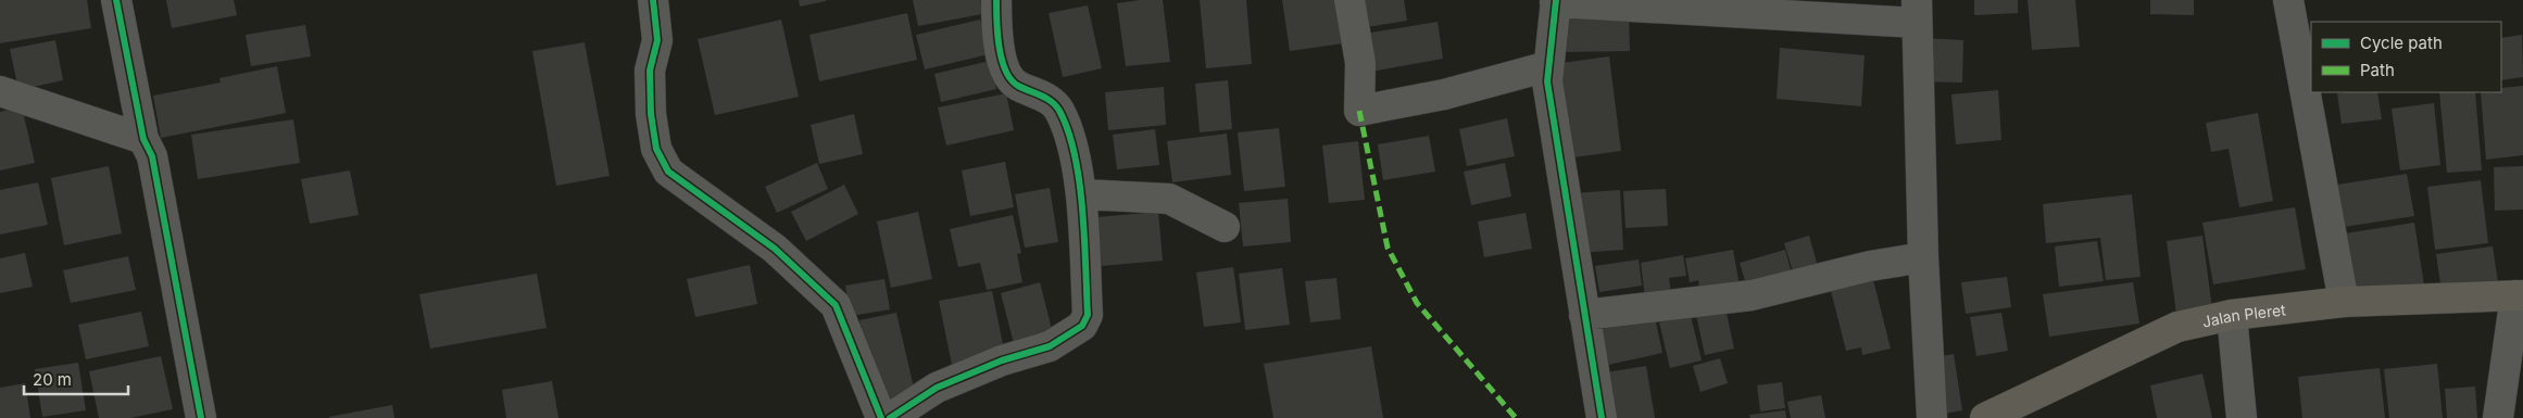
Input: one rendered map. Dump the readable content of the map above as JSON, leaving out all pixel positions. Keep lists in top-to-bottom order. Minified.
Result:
{"streets":{"main road":["Jalan Pleret"]},"legend":["Cycle path","Path"],"scale_bar":"20 m"}
